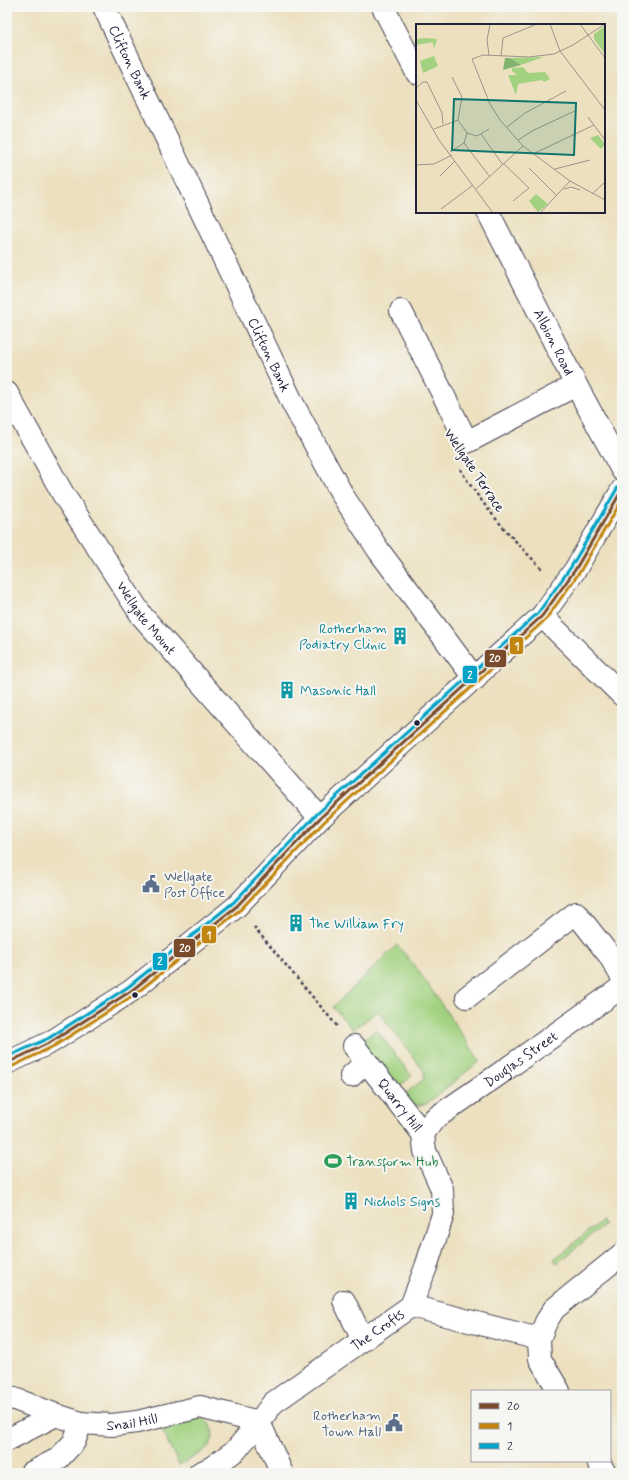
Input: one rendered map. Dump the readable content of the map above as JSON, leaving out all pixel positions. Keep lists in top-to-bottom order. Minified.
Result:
{"streets":{"street":["Clifton Bank","Albion Road","Wellgate Mount","Douglas Street","Quarry Hill","The Crofts","Snail Hill"],"path":["Wellgate Terrace"]},"crossings":[["Douglas Street","Quarry Hill"],["Quarry Hill","The Crofts"],["The Crofts","Snail Hill"]],"places":{"building":["Rotherham Podiatry Clinic","Masonic Hall","The William Fry","Nichols Signs"],"public building":["Wellgate Post Office","Rotherham Town Hall"],"sports":["Transform Hub"]},"lines":["transit line 2","transit line 20","transit line 1"],"legend":["20","1","2"]}
